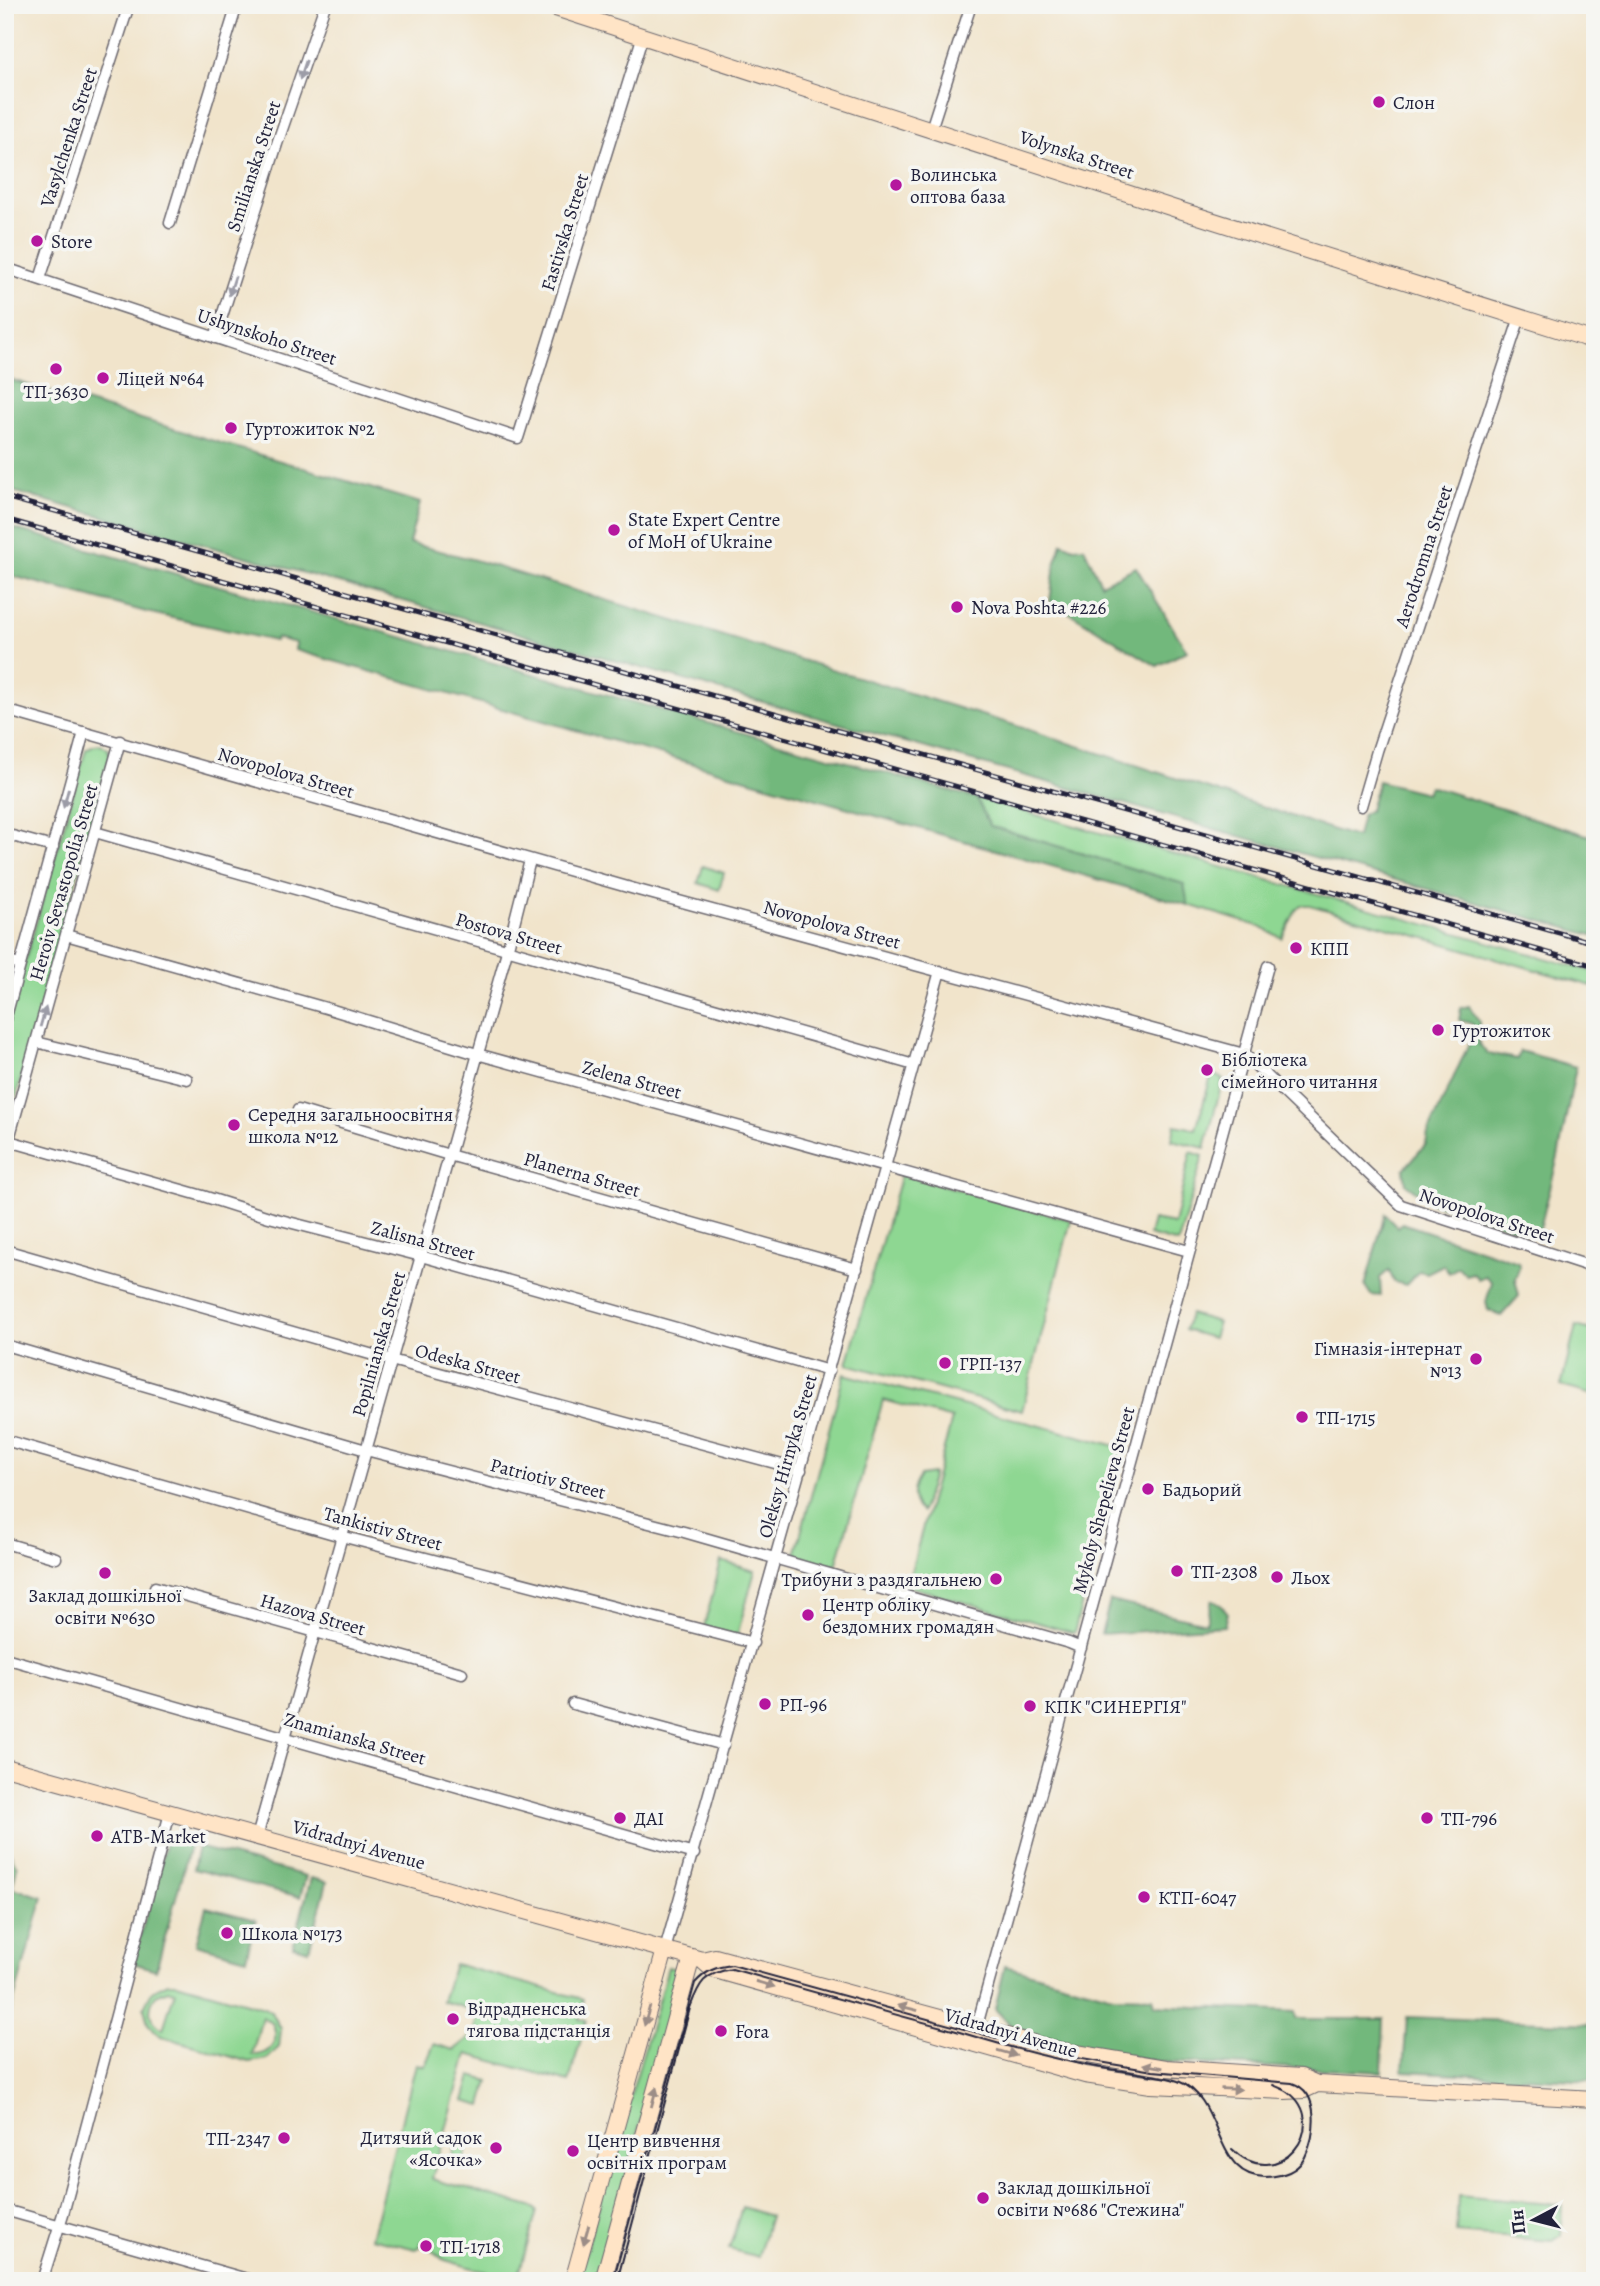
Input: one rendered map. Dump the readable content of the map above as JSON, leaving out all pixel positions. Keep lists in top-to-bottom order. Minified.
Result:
{"streets":{"main road":["Volynska Street","Vidradnyi Avenue"],"street":["Vasylchenka Street","Smilianska Street","Fastivska Street","Ushynskoho Street","Aerodromna Street","Novopolova Street","Heroiv Sevastopolia Street","Postova Street","Zelena Street","Planerna Street","Zalisna Street","Popilnianska Street","Odeska Street","Oleksy Hirnyka Street","Patriotiv Street","Mykoly Shepelieva Street","Tankistiv Street","Hazova Street","Znamianska Street"]},"crossings":[["Vasylchenka Street","Ushynskoho Street"],["Volynska Street","Fastivska Street"],["Volynska Street","Aerodromna Street"],["Smilianska Street","Ushynskoho Street"],["Fastivska Street","Ushynskoho Street"],["Novopolova Street","Heroiv Sevastopolia Street"],["Novopolova Street","Popilnianska Street"],["Novopolova Street","Oleksy Hirnyka Street"],["Novopolova Street","Mykoly Shepelieva Street"],["Heroiv Sevastopolia Street","Postova Street"],["Heroiv Sevastopolia Street","Zelena Street"],["Heroiv Sevastopolia Street","Zalisna Street"],["Postova Street","Popilnianska Street"],["Postova Street","Oleksy Hirnyka Street"],["Zelena Street","Popilnianska Street"],["Zelena Street","Oleksy Hirnyka Street"],["Zelena Street","Mykoly Shepelieva Street"],["Planerna Street","Popilnianska Street"],["Planerna Street","Oleksy Hirnyka Street"],["Zalisna Street","Popilnianska Street"],["Zalisna Street","Oleksy Hirnyka Street"],["Popilnianska Street","Odeska Street"],["Popilnianska Street","Patriotiv Street"],["Popilnianska Street","Tankistiv Street"],["Popilnianska Street","Hazova Street"],["Popilnianska Street","Znamianska Street"],["Popilnianska Street","Vidradnyi Avenue"],["Odeska Street","Oleksy Hirnyka Street"],["Oleksy Hirnyka Street","Patriotiv Street"],["Oleksy Hirnyka Street","Tankistiv Street"],["Oleksy Hirnyka Street","Znamianska Street"],["Oleksy Hirnyka Street","Vidradnyi Avenue"],["Patriotiv Street","Mykoly Shepelieva Street"],["Mykoly Shepelieva Street","Vidradnyi Avenue"]],"places":["Слон","Волинська оптова база","Store","ТП-3630","Ліцей №64","Гуртожиток №2","State Expert Centre of MoH of Ukraine","Nova Poshta #226","КПП","Гуртожиток","Бібліотека сімейного читання","Середня загальноосвітня школа №12","Гімназія-інтернат №13","ГРП-137","ТП-1715","Бадьорий","ТП-2308","Заклад дошкільної освіти №630","Льох","Трибуни з раздягальнею","Центр обліку бездомних громадян","РП-96","КПК \"СИНЕРГІЯ\"","ДАІ","ТП-796","ATB-Market","КТП-6047","Школа №173","Відрадненська тягова підстанція","Fora","ТП-2347","Дитячий садок «Ясочка»","Центр вивчення освітніх програм","Заклад дошкільної освіти №686 \"Стежина\"","ТП-1718"],"north":"left"}
